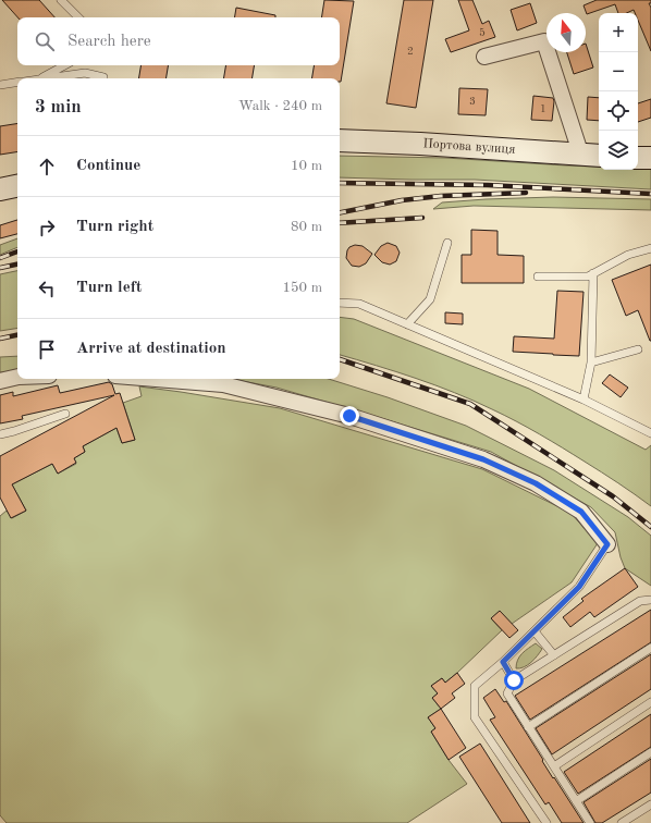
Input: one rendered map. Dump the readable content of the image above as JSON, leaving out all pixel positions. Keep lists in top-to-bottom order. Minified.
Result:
{"streets":{"main road":["Портова вулиця"]},"house_numbers":["5","2","3","1"],"north":"top","page":{"map_buttons":["+","−"],"search":"Search here","heading":["3 min","Walk · 240 m"],"list":[["Continue","10 m"],["Turn right","80 m"],["Turn left","150 m"],"Arrive at destination"]}}
